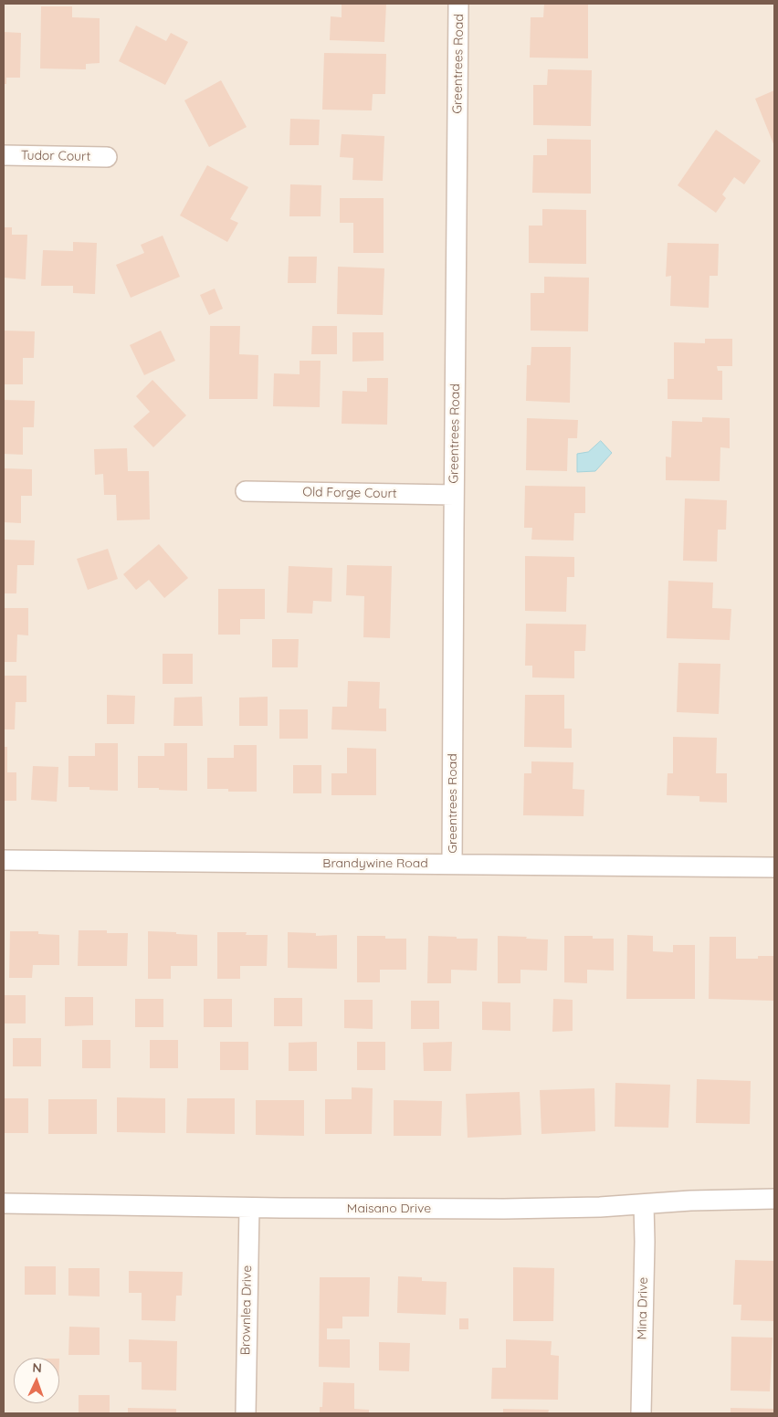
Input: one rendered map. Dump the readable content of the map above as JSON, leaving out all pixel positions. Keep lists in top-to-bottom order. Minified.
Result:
{"streets":{"street":["Greentrees Road","Tudor Court","Old Forge Court","Brandywine Road","Maisano Drive","Mina Drive","Brownlea Drive"]},"crossings":[["Greentrees Road","Old Forge Court"],["Greentrees Road","Brandywine Road"],["Maisano Drive","Mina Drive"],["Maisano Drive","Brownlea Drive"]],"north":"top"}
